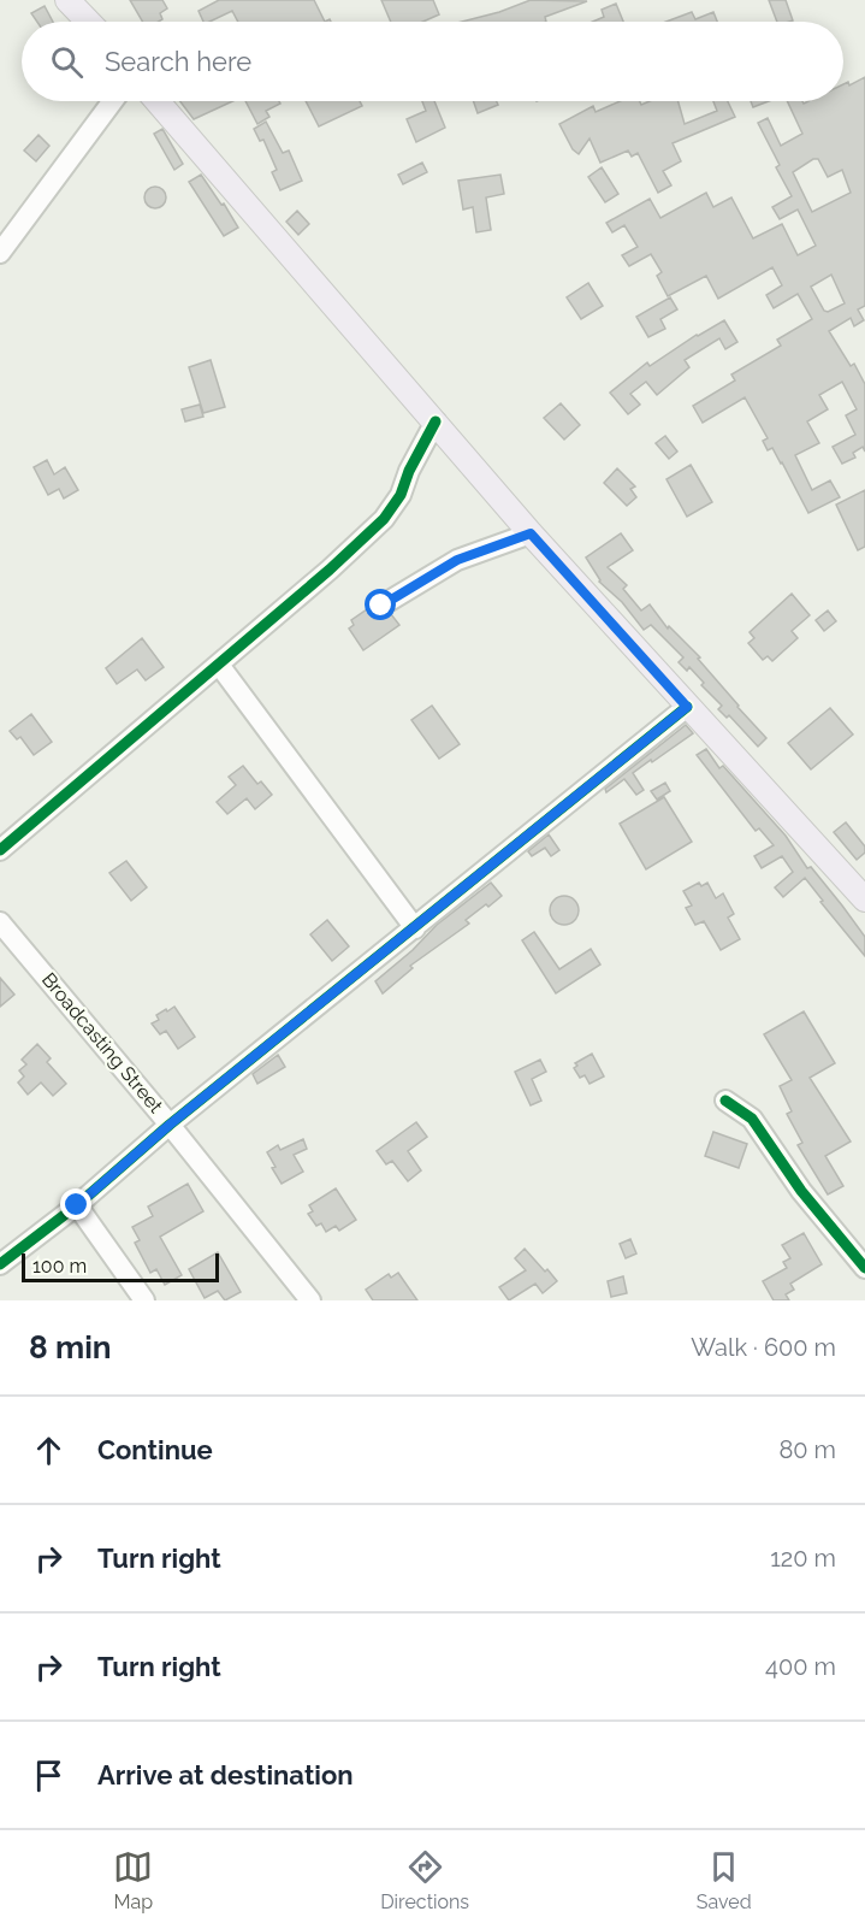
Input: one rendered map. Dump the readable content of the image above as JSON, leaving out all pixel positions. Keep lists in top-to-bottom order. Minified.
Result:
{"streets":{"street":["Broadcasting Street"]},"scale_bar":"100 m","page":{"search":"Search here","scale":"100 m","heading":["8 min","Walk · 600 m"],"list":[["Continue","80 m"],["Turn right","120 m"],["Turn right","400 m"],"Arrive at destination"],"nav":["Map","Directions","Saved"]}}
